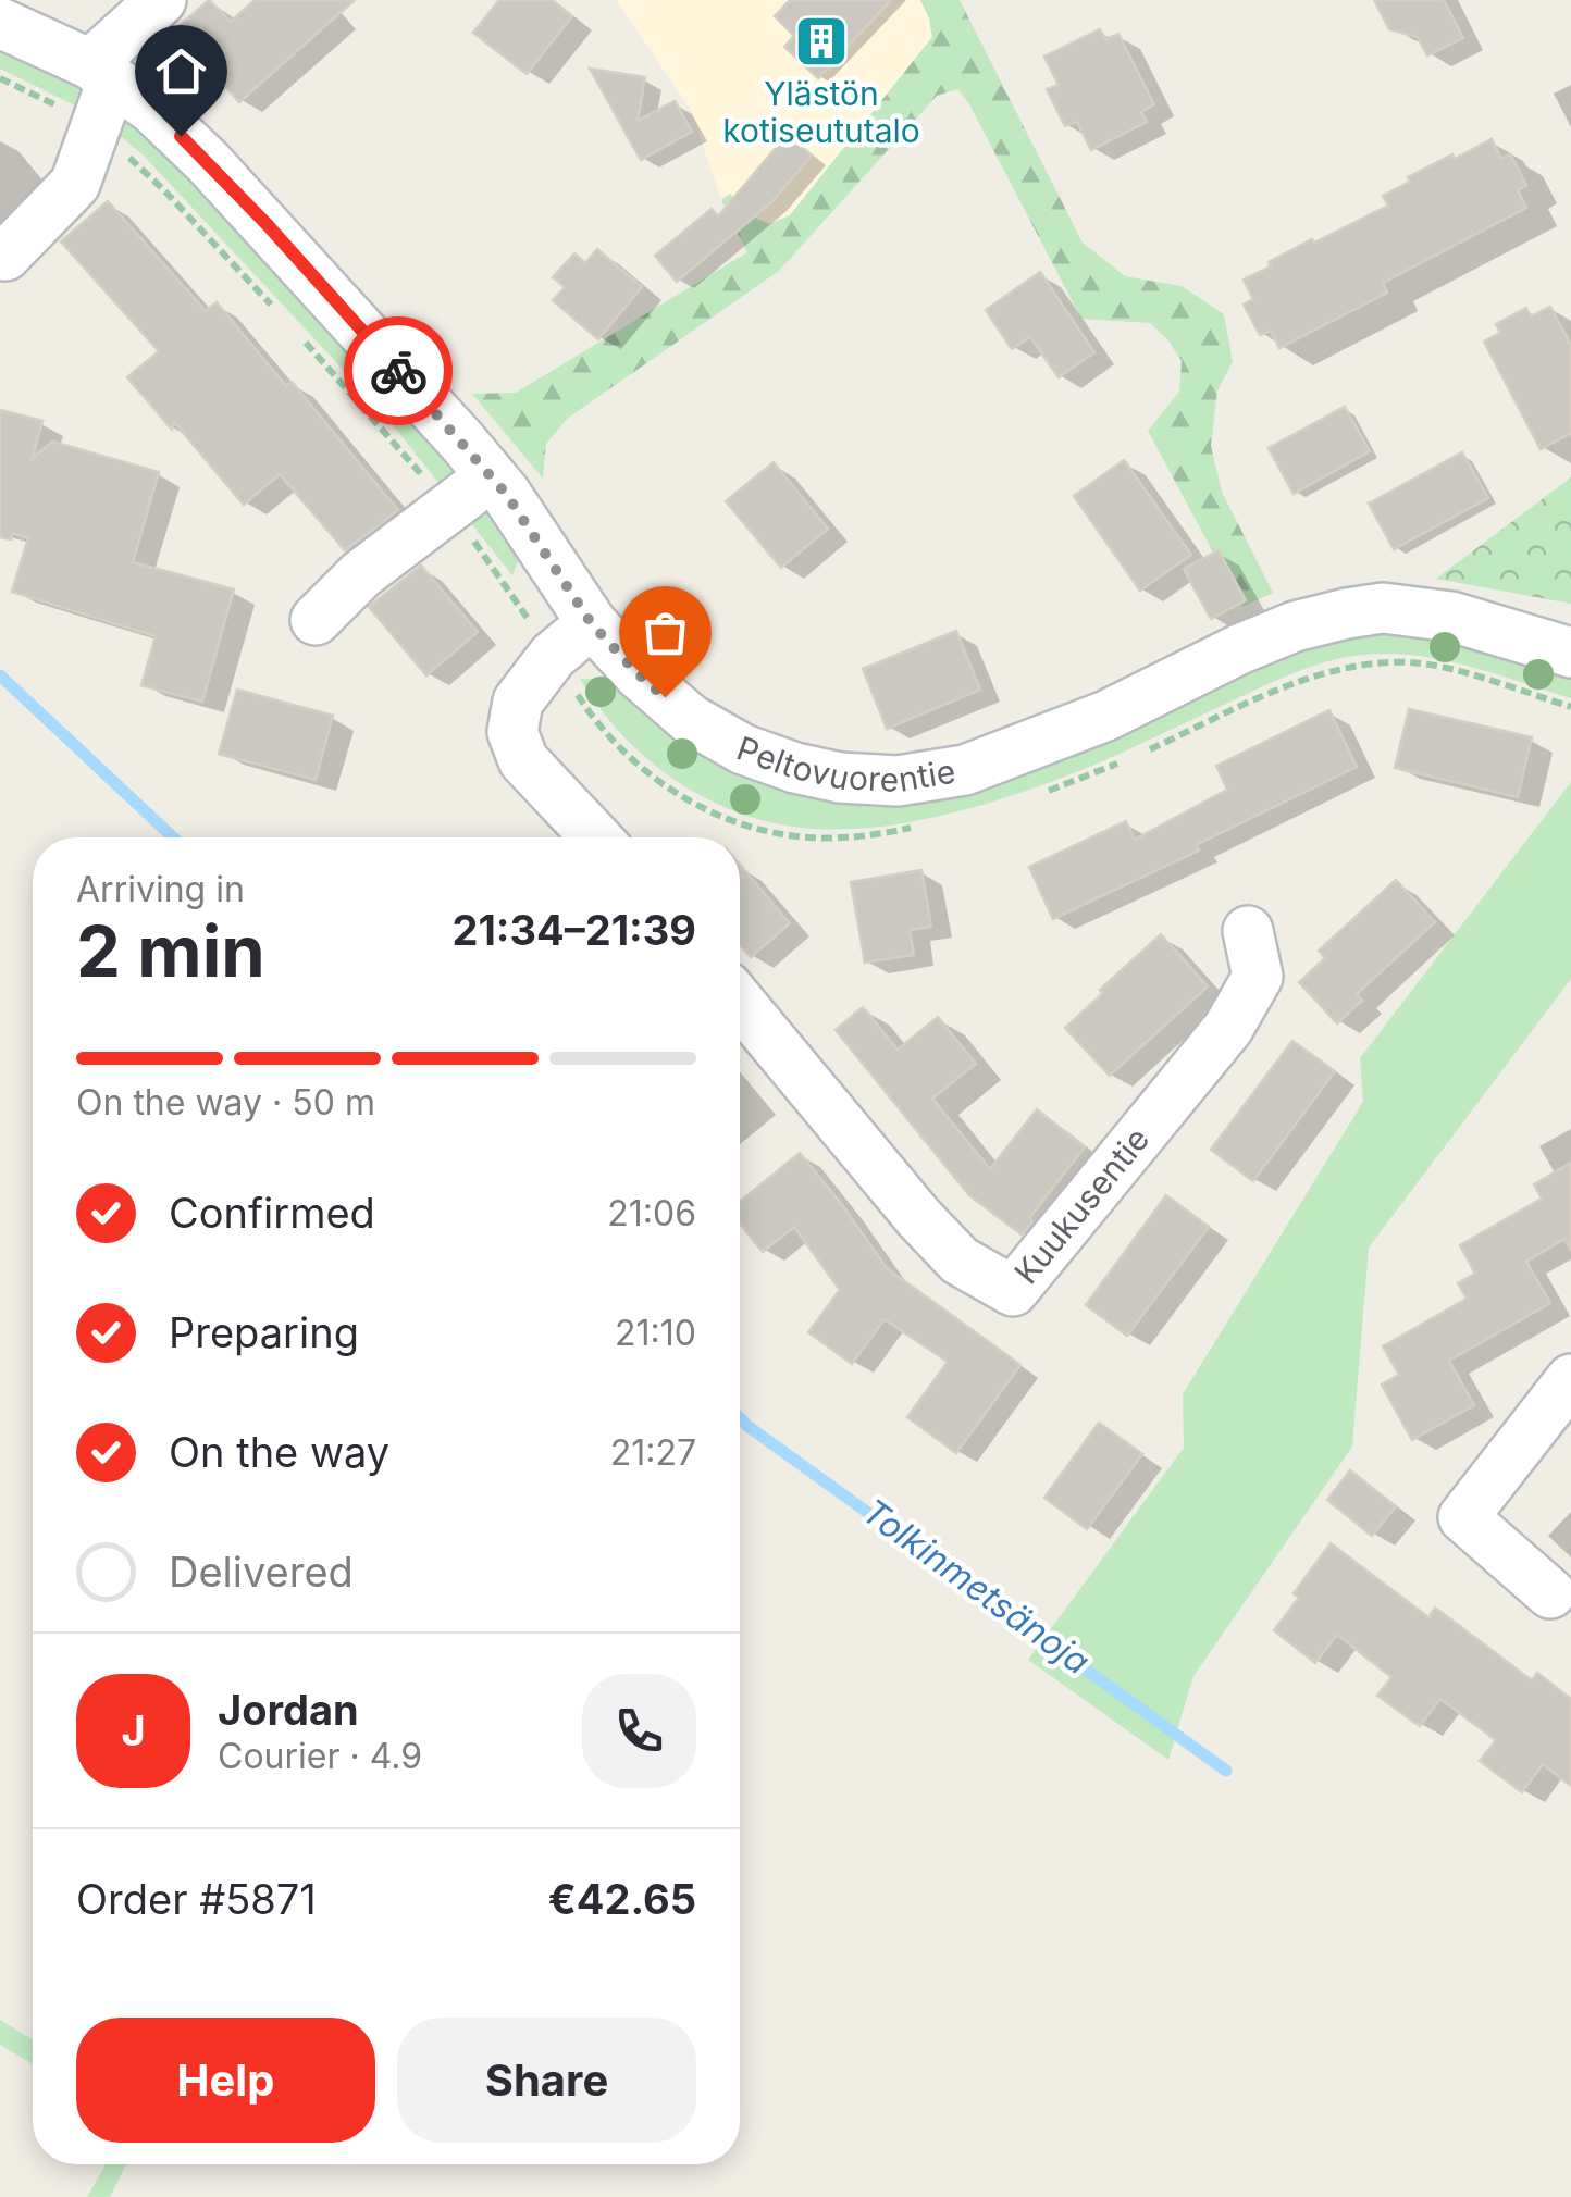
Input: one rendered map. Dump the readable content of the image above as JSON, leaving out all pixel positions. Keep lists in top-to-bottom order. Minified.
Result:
{"streets":{"street":["Peltovuorentie","Kuukusentie"]},"water":["Tolkinmetsänoja"],"places":{"building":["Ylästön kotiseututalo"]},"page":{"heading":["2 min","Arriving in","21:34–21:39"],"panel":["Jordan","Courier · 4.9","Order #5871","€42.65"],"bar":"On the way · 50 m","list":[["Confirmed","21:06"],["Preparing","21:10"],["On the way","21:27"],"Delivered"],"round":"J","buttons":["Help","Share"]}}
